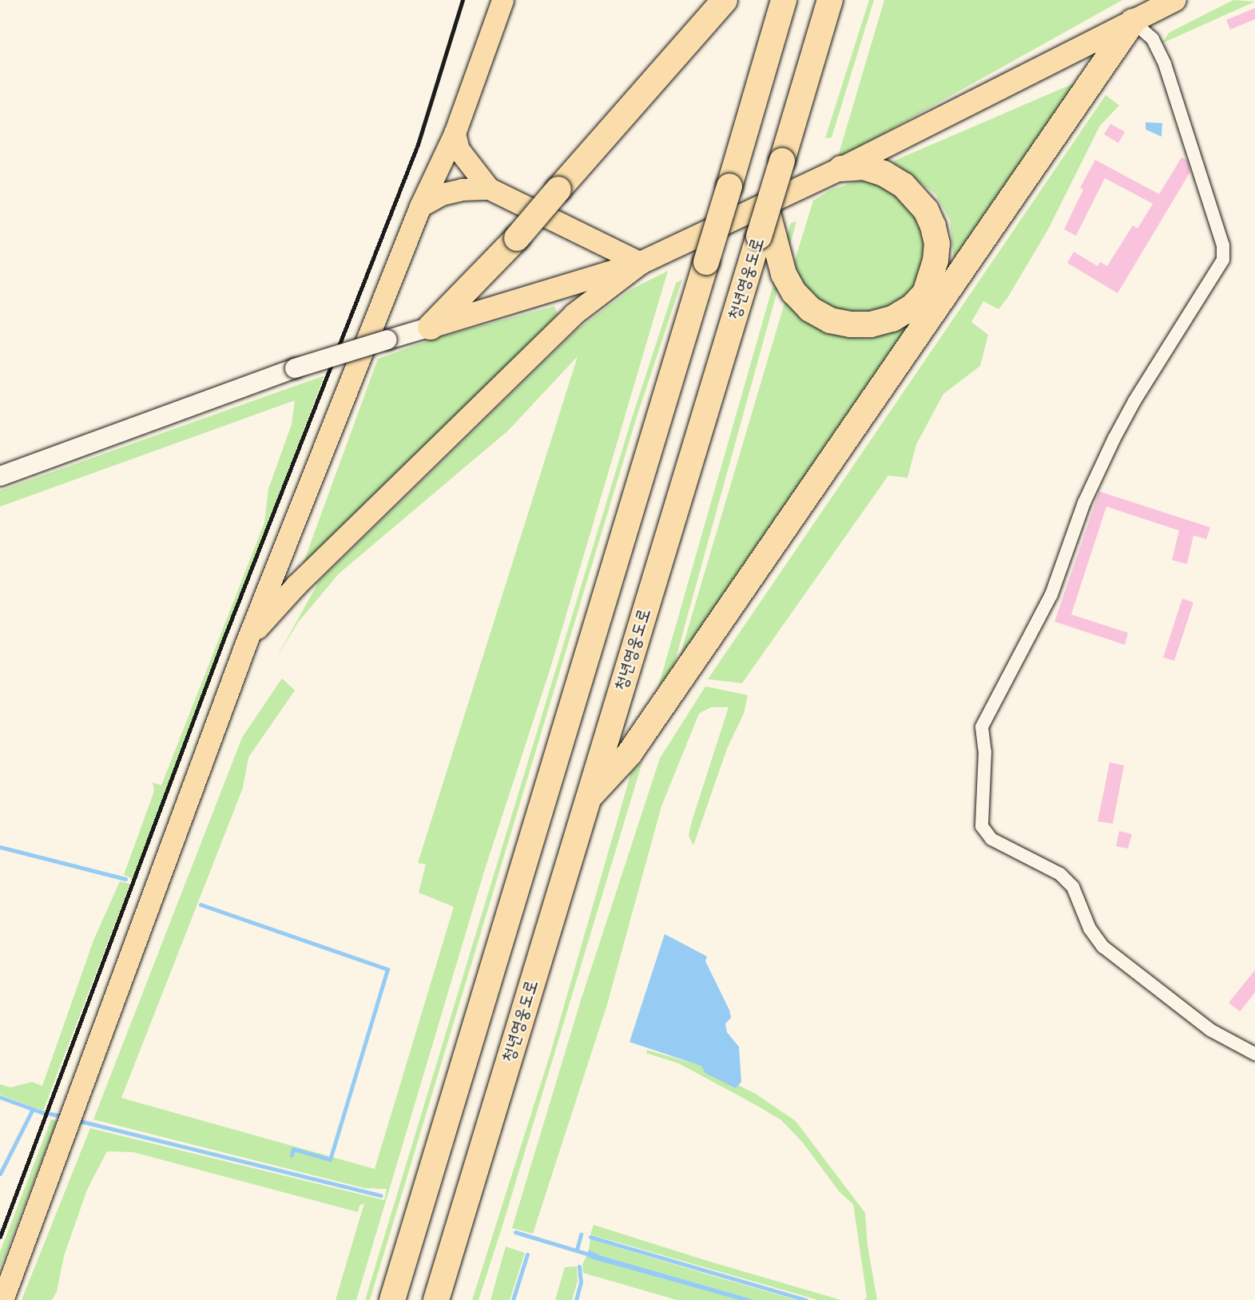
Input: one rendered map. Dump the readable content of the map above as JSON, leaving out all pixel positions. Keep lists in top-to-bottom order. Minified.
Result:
{"streets":{"highway":["청년영웅도로"]}}
